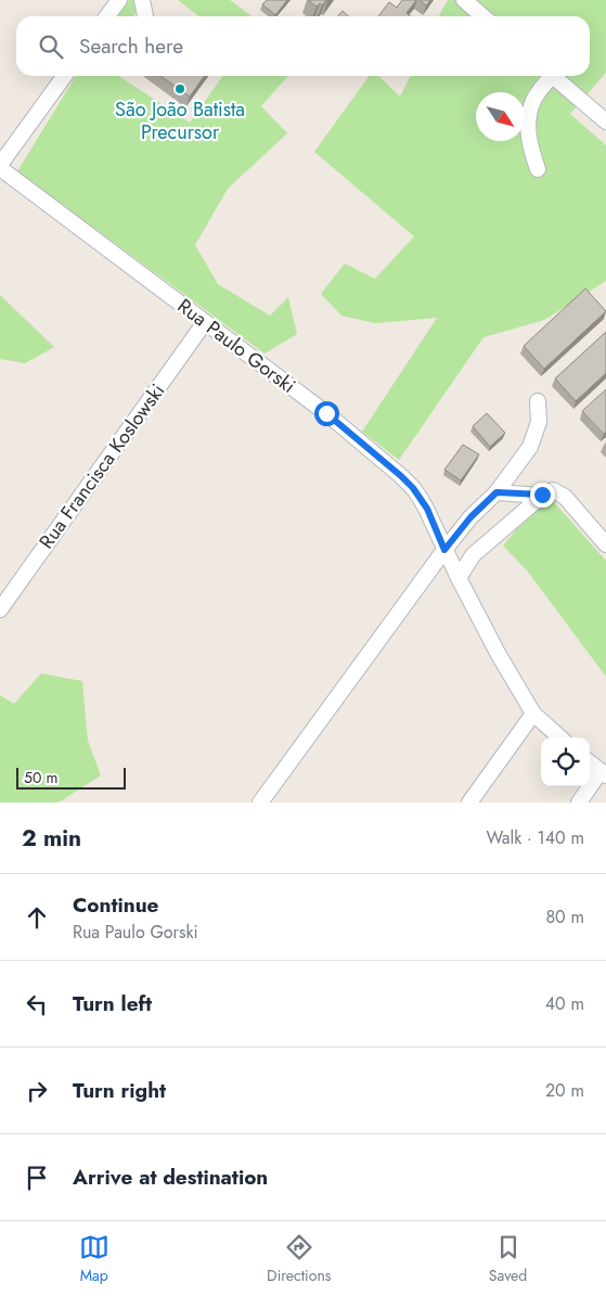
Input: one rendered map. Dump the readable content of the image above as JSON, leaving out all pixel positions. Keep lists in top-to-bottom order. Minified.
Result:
{"streets":{"street":["Rua Paulo Gorski","Rua Francisca Koslowski"]},"crossings":[["Rua Paulo Gorski","Rua Francisca Koslowski"]],"places":["São João Batista Precursor"],"scale_bar":"50 m","north":"bottom right","page":{"search":"Search here","scale":"50 m","heading":["2 min","Walk · 140 m"],"list":[["Continue","Rua Paulo Gorski","80 m"],["Turn left","40 m"],["Turn right","20 m"],"Arrive at destination"],"nav":["Map","Directions","Saved"]}}
